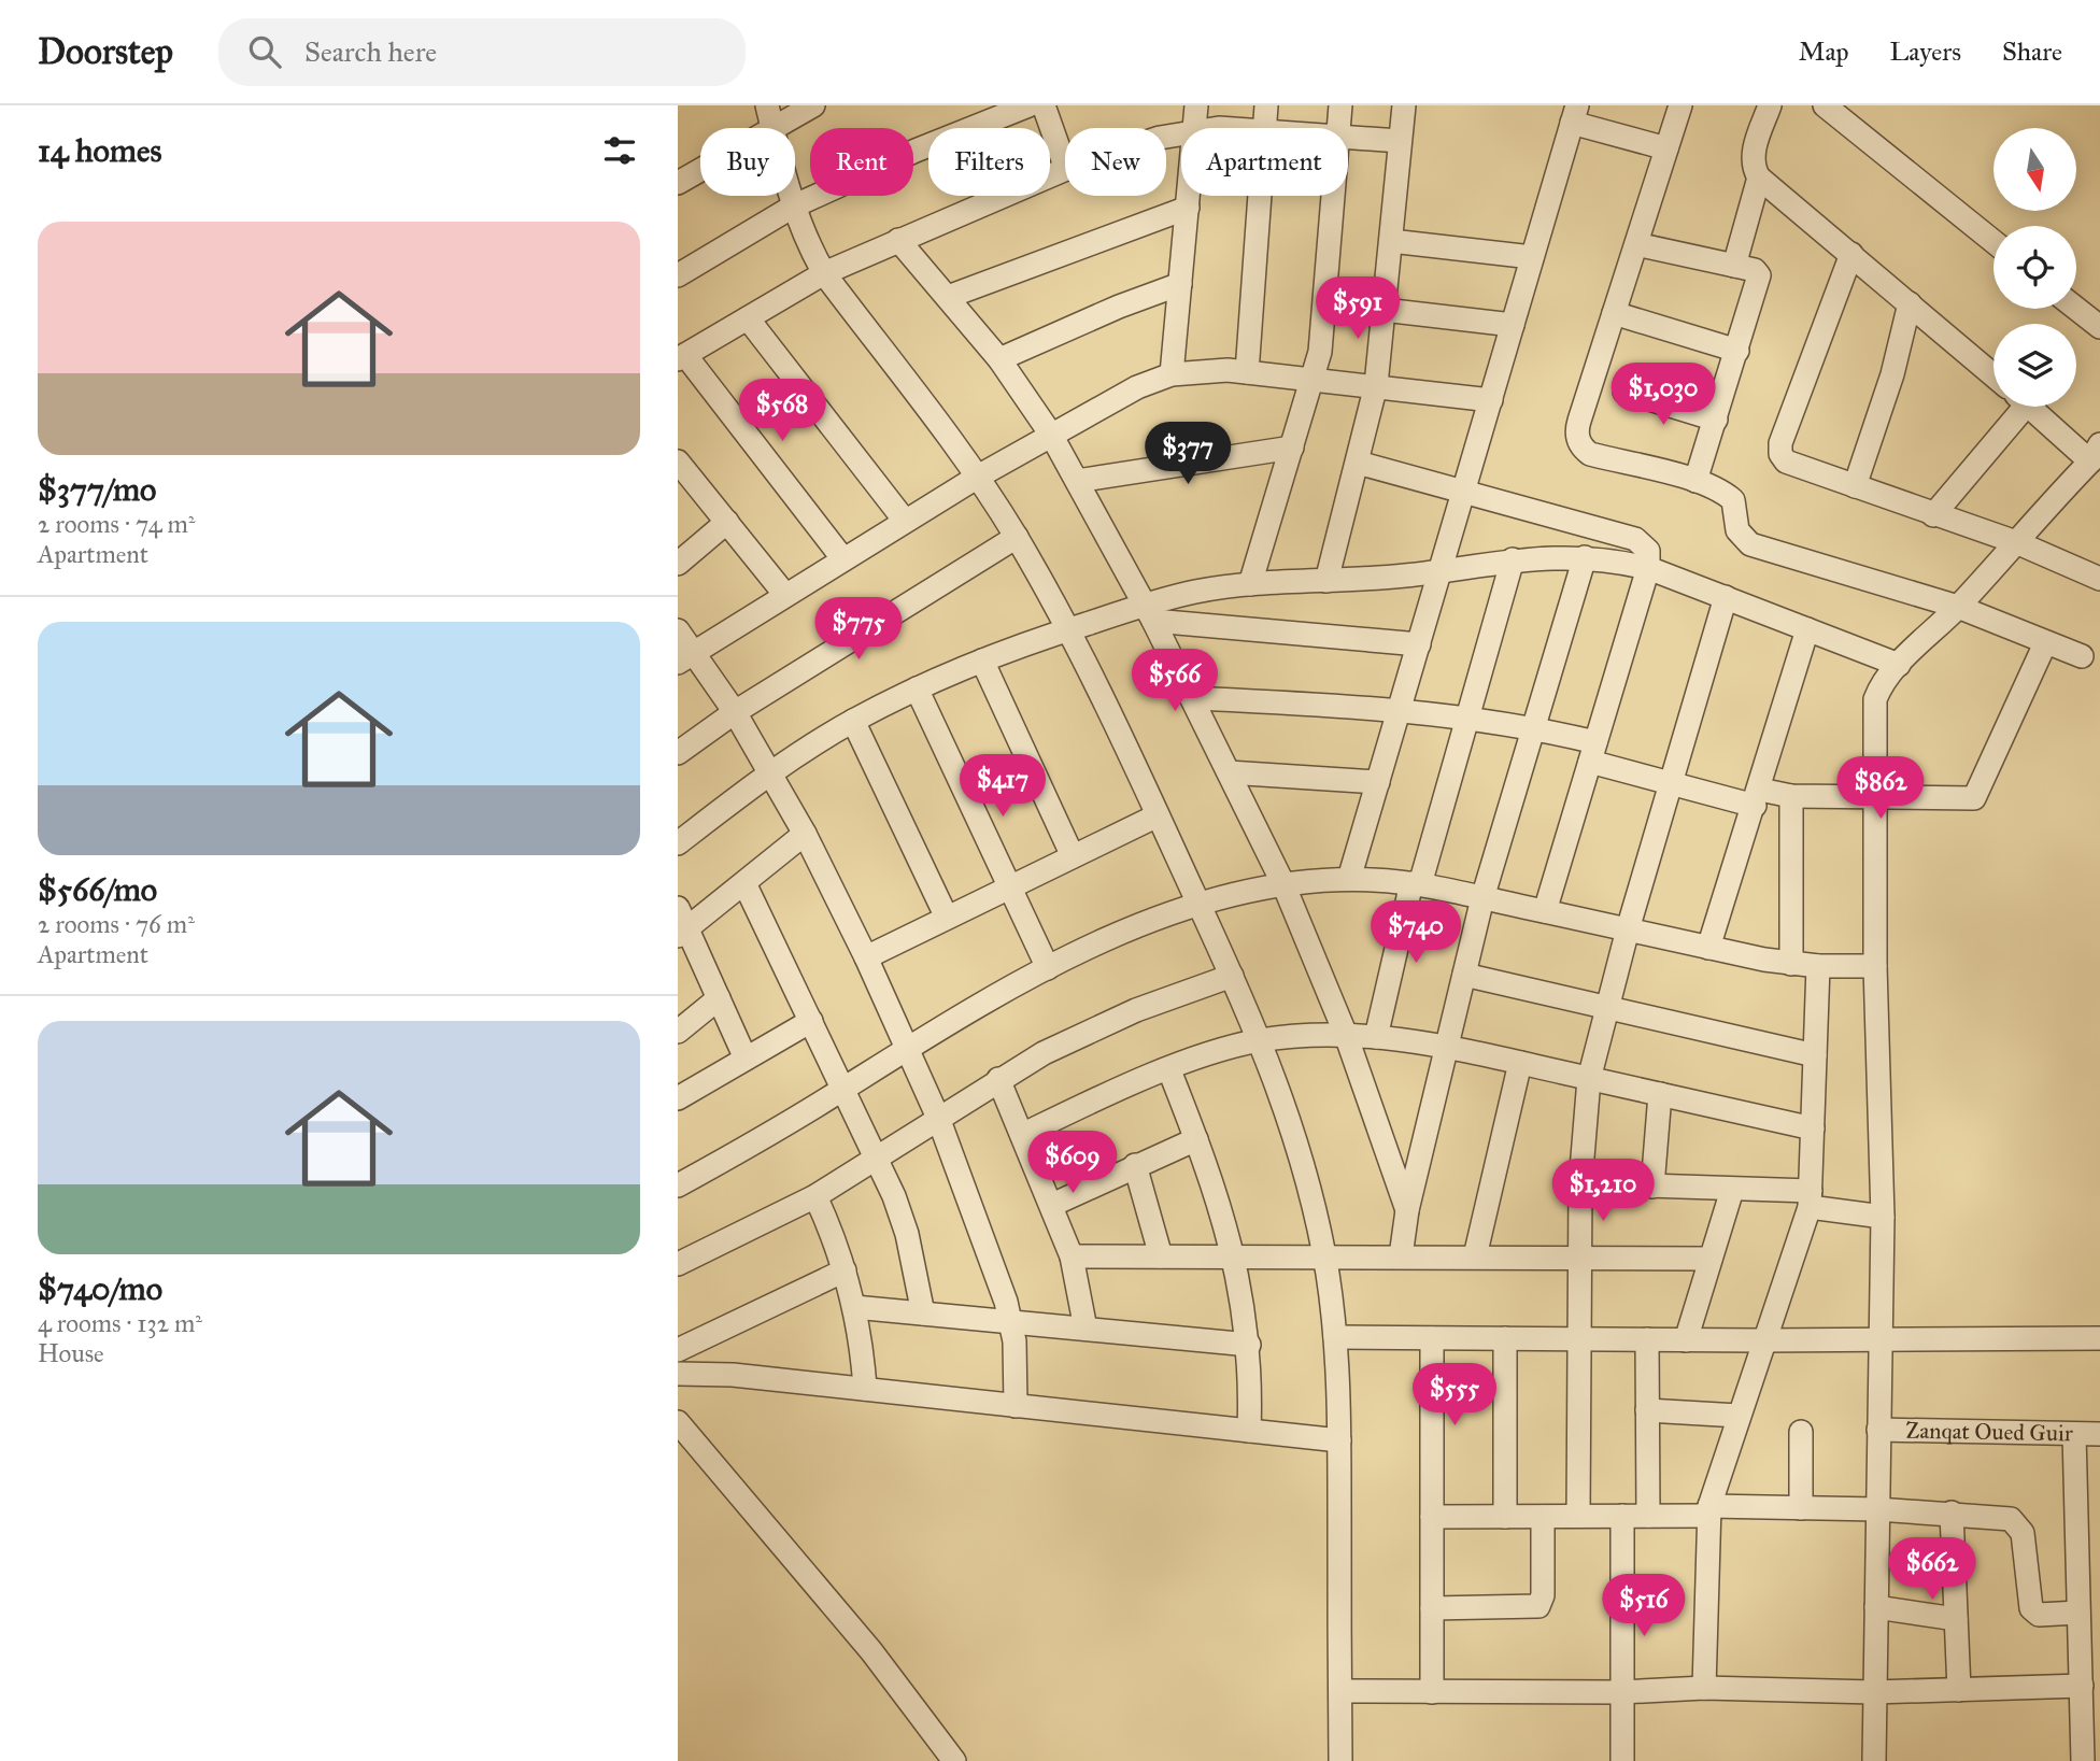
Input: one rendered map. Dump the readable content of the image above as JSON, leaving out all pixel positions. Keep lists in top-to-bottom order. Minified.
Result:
{"streets":{"street":["Zanqat Oued Guir"]},"north":"bottom","page":{"header":"Doorstep","search":"Search here","nav":["Map","Layers","Share"],"heading":"14 homes","chip":["Buy","Rent","Filters","New","Apartment"],"list":[{"name":"$377/mo","note":"2 rooms · 74 m² · Apartment"},{"name":"$566/mo","note":"2 rooms · 76 m² · Apartment"},{"name":"$740/mo","note":"4 rooms · 132 m² · House"}],"price":["$591","$1,030","$568","$377","$775","$566","$417","$862","$740","$609","$1,210","$555","$662","$516"]}}
